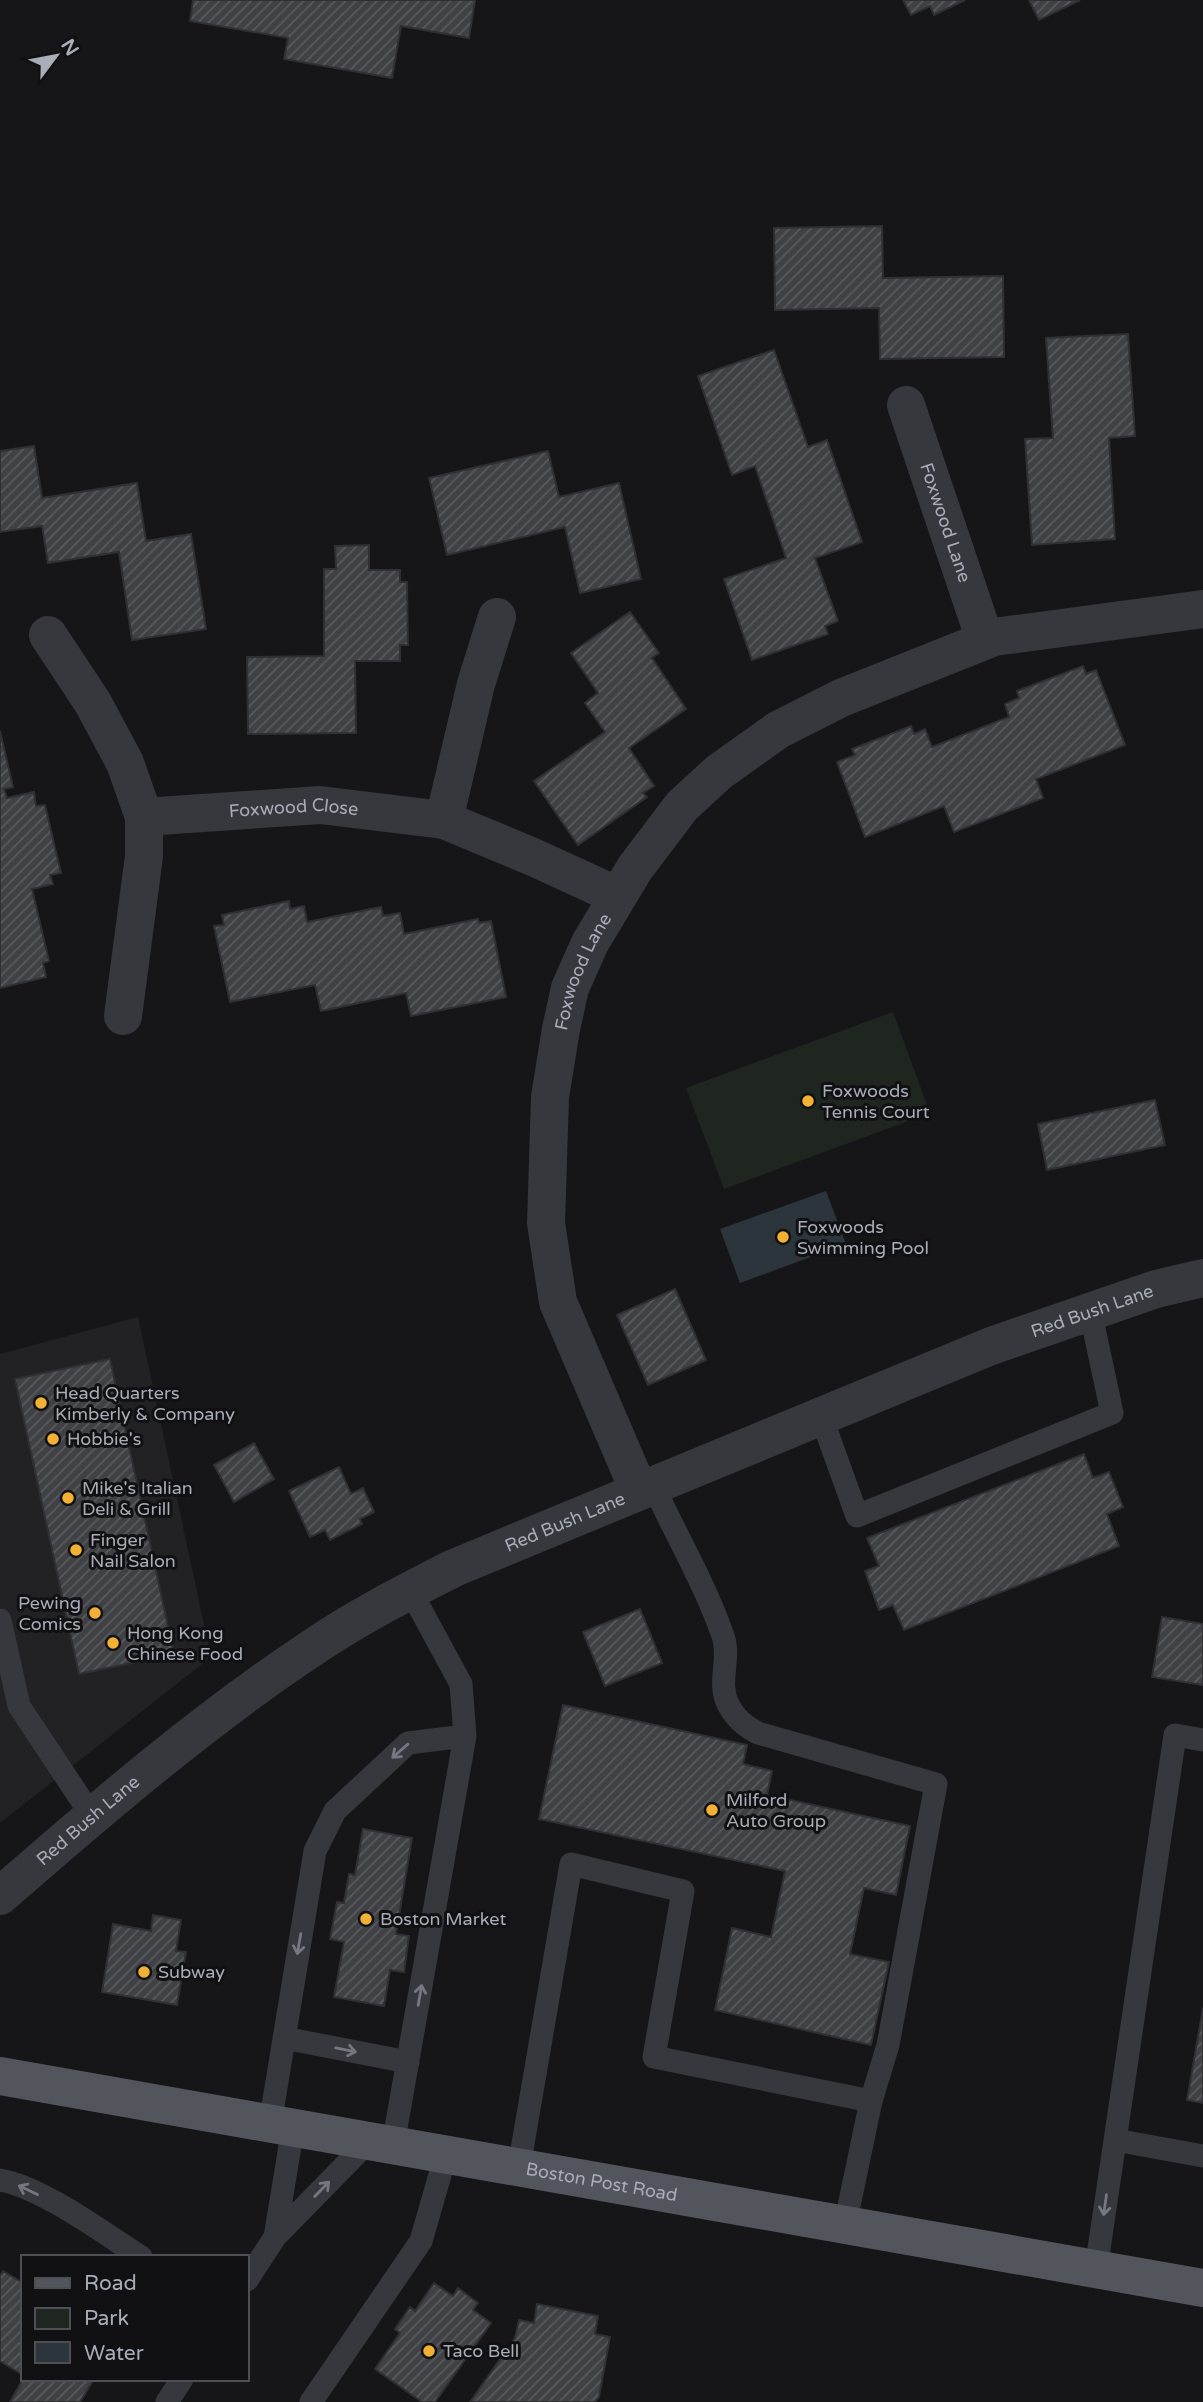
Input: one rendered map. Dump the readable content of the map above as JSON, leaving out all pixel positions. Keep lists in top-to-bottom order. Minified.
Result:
{"streets":{"main road":["Boston Post Road"],"street":["Foxwood Lane","Foxwood Close","Red Bush Lane"]},"crossings":[["Foxwood Lane","Foxwood Close"],["Foxwood Lane","Red Bush Lane"]],"places":["Foxwoods Tennis Court","Foxwoods Swimming Pool","Head Quarters Kimberly & Company","Hobbie's","Mike's Italian Deli & Grill","Finger Nail Salon","Pewing Comics","Hong Kong Chinese Food","Milford Auto Group","Boston Market","Subway","Taco Bell"],"legend":["Road","Park","Water"],"north":"top right"}
